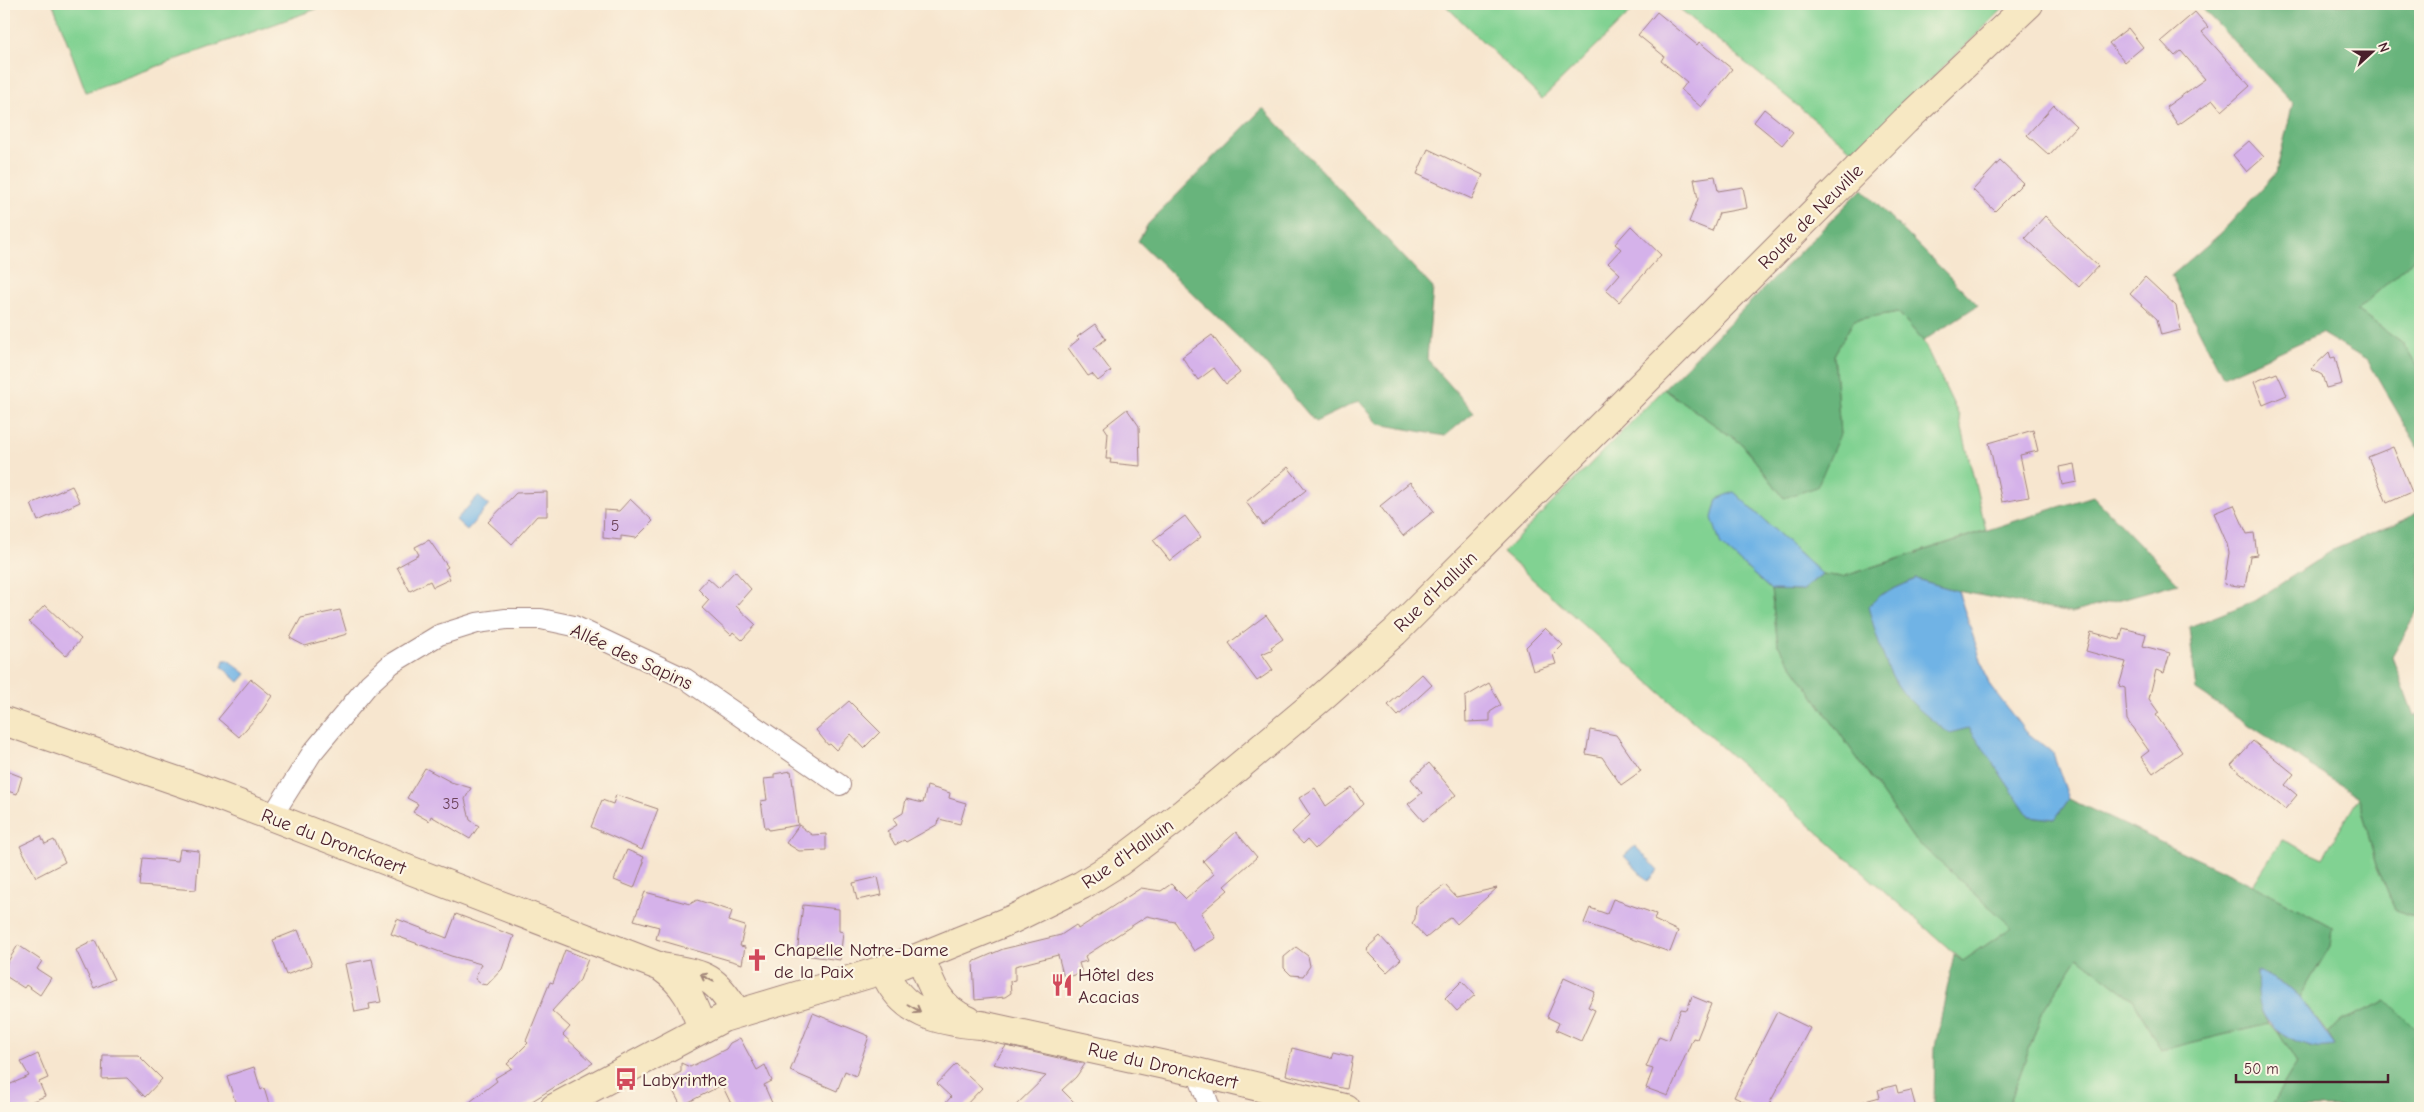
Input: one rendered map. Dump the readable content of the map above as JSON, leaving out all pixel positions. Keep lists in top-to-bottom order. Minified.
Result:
{"streets":{"main road":["Route de Neuville","Rue d'Halluin","Rue du Dronckaert"],"street":["Allée des Sapins"]},"crossings":[["Route de Neuville","Rue d'Halluin"],["Rue d'Halluin","Rue du Dronckaert"],["Allée des Sapins","Rue du Dronckaert"]],"places":{"church":["Chapelle Notre-Dame de la Paix"],"restaurant":["Hôtel des Acacias"],"bus stop":["Labyrinthe"]},"house_numbers":["5","35"],"scale_bar":"50 m","north":"right"}
